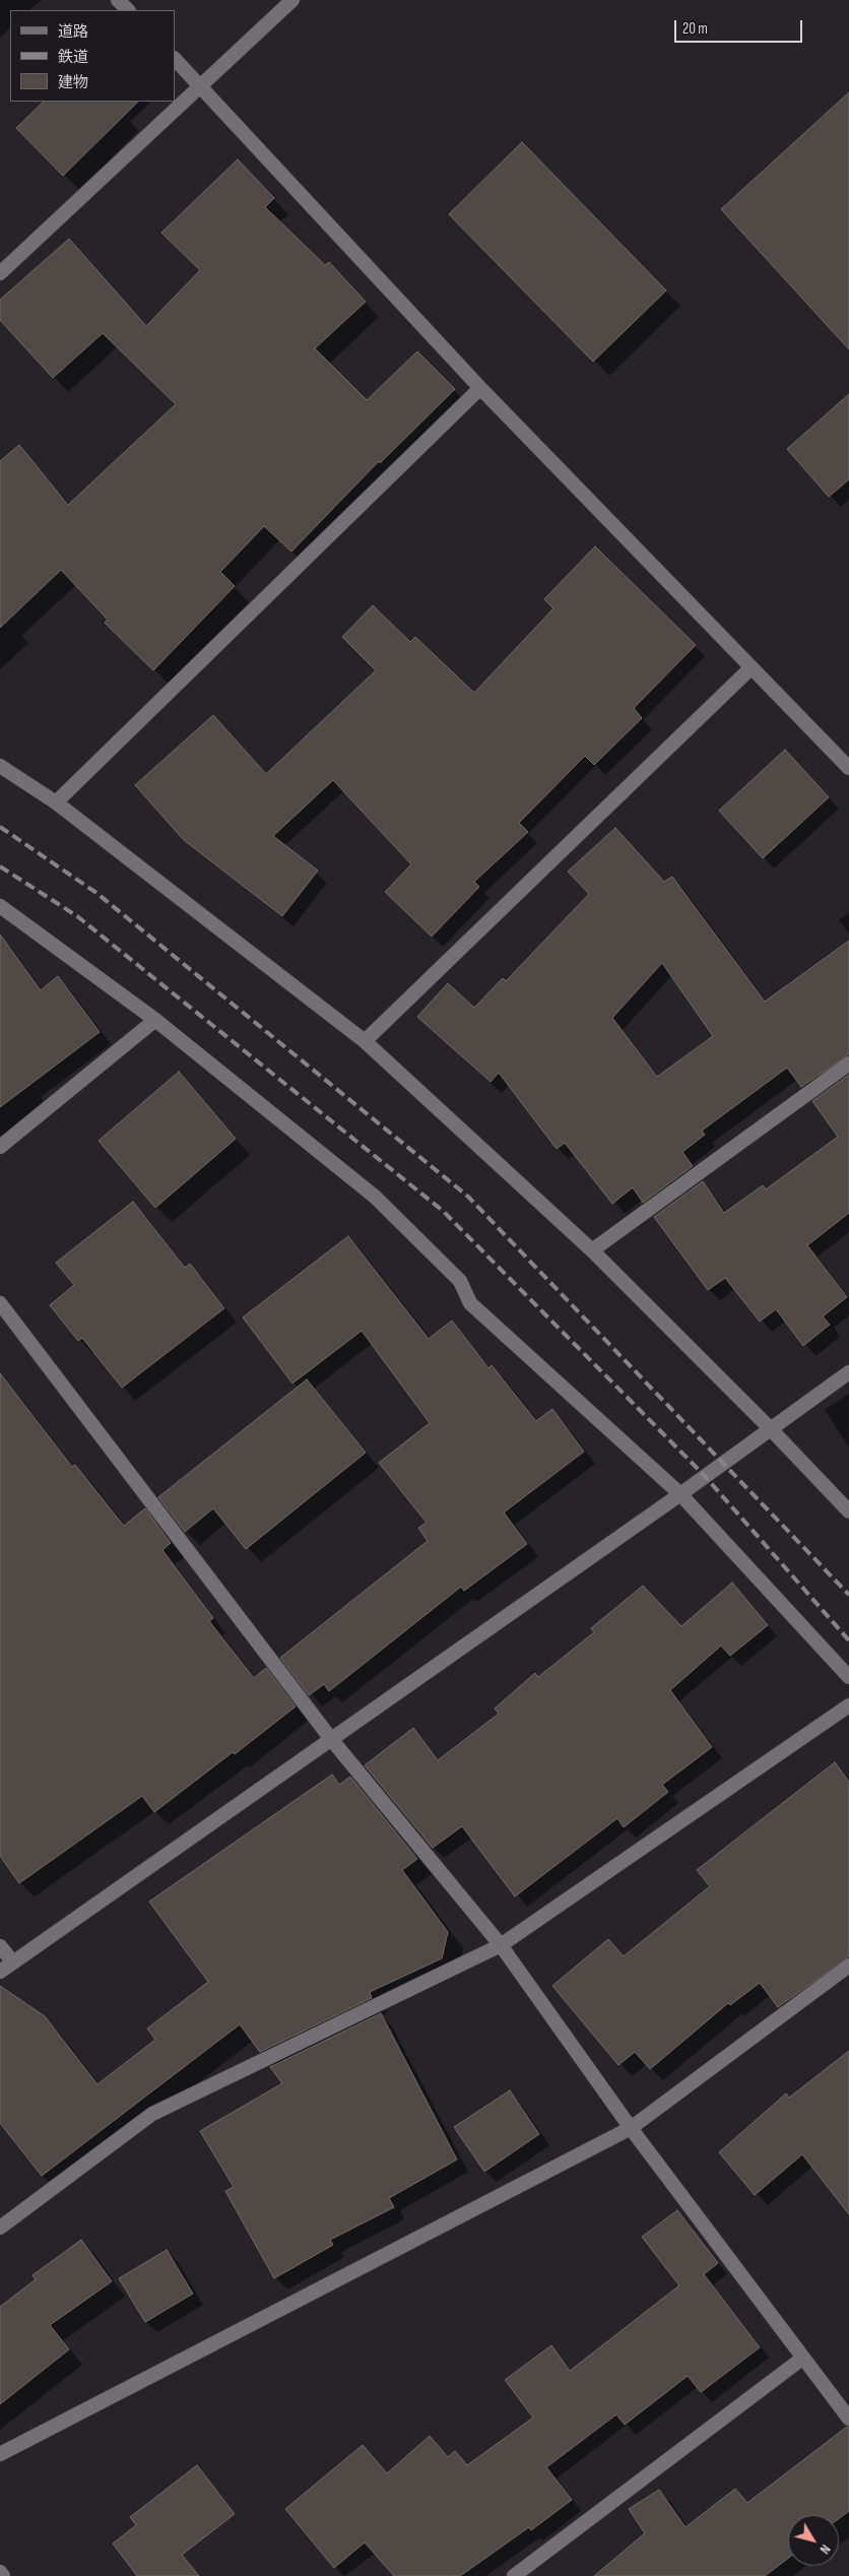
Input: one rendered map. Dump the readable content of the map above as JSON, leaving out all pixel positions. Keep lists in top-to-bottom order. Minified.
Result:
{"legend":["道路","鉄道","建物"],"scale_bar":"20 m","north":"bottom right"}
